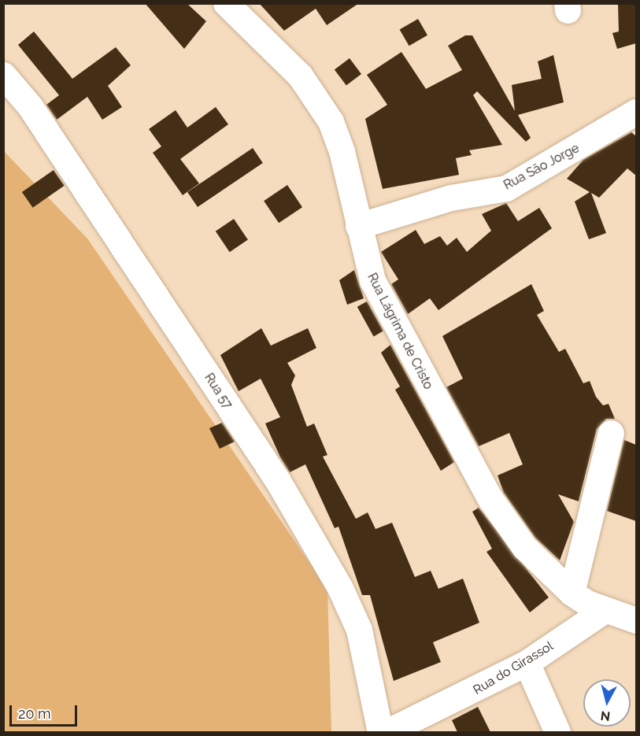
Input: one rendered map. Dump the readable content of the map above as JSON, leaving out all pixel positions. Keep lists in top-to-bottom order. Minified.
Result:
{"streets":{"street":["Rua São Jorge","Rua Lágrima de Cristo","Rua 57","Rua do Girassol"]},"crossings":[["Rua São Jorge","Rua Lágrima de Cristo"],["Rua Lágrima de Cristo","Rua do Girassol"]],"scale_bar":"20 m","north":"bottom"}
